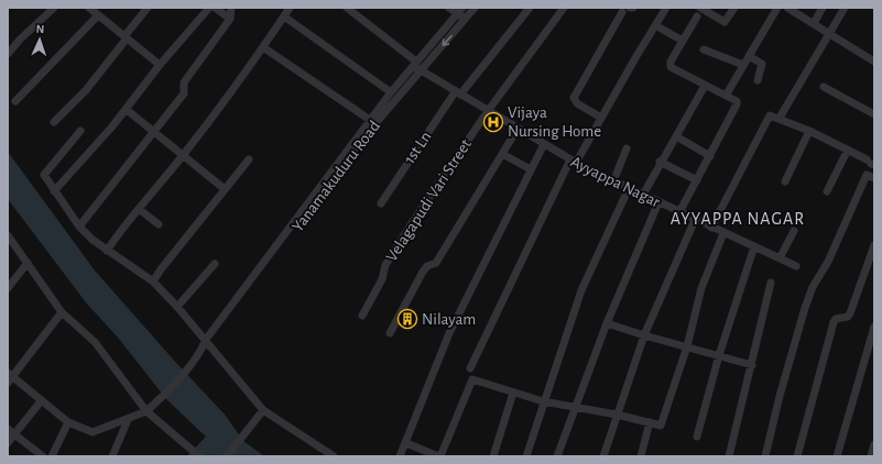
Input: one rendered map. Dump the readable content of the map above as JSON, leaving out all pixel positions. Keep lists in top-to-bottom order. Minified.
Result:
{"streets":{"street":["1st Ln","Yanamakuduru Road","Ayyappa Nagar","Velagapudi Vari Street"]},"crossings":[["1st Ln","Ayyappa Nagar"],["Yanamakuduru Road","Ayyappa Nagar"],["Ayyappa Nagar","Velagapudi Vari Street"]],"districts":["AYYAPPA NAGAR"],"places":{"hospital":["Vijaya Nursing Home"],"building":["Nilayam"]},"north":"top"}
